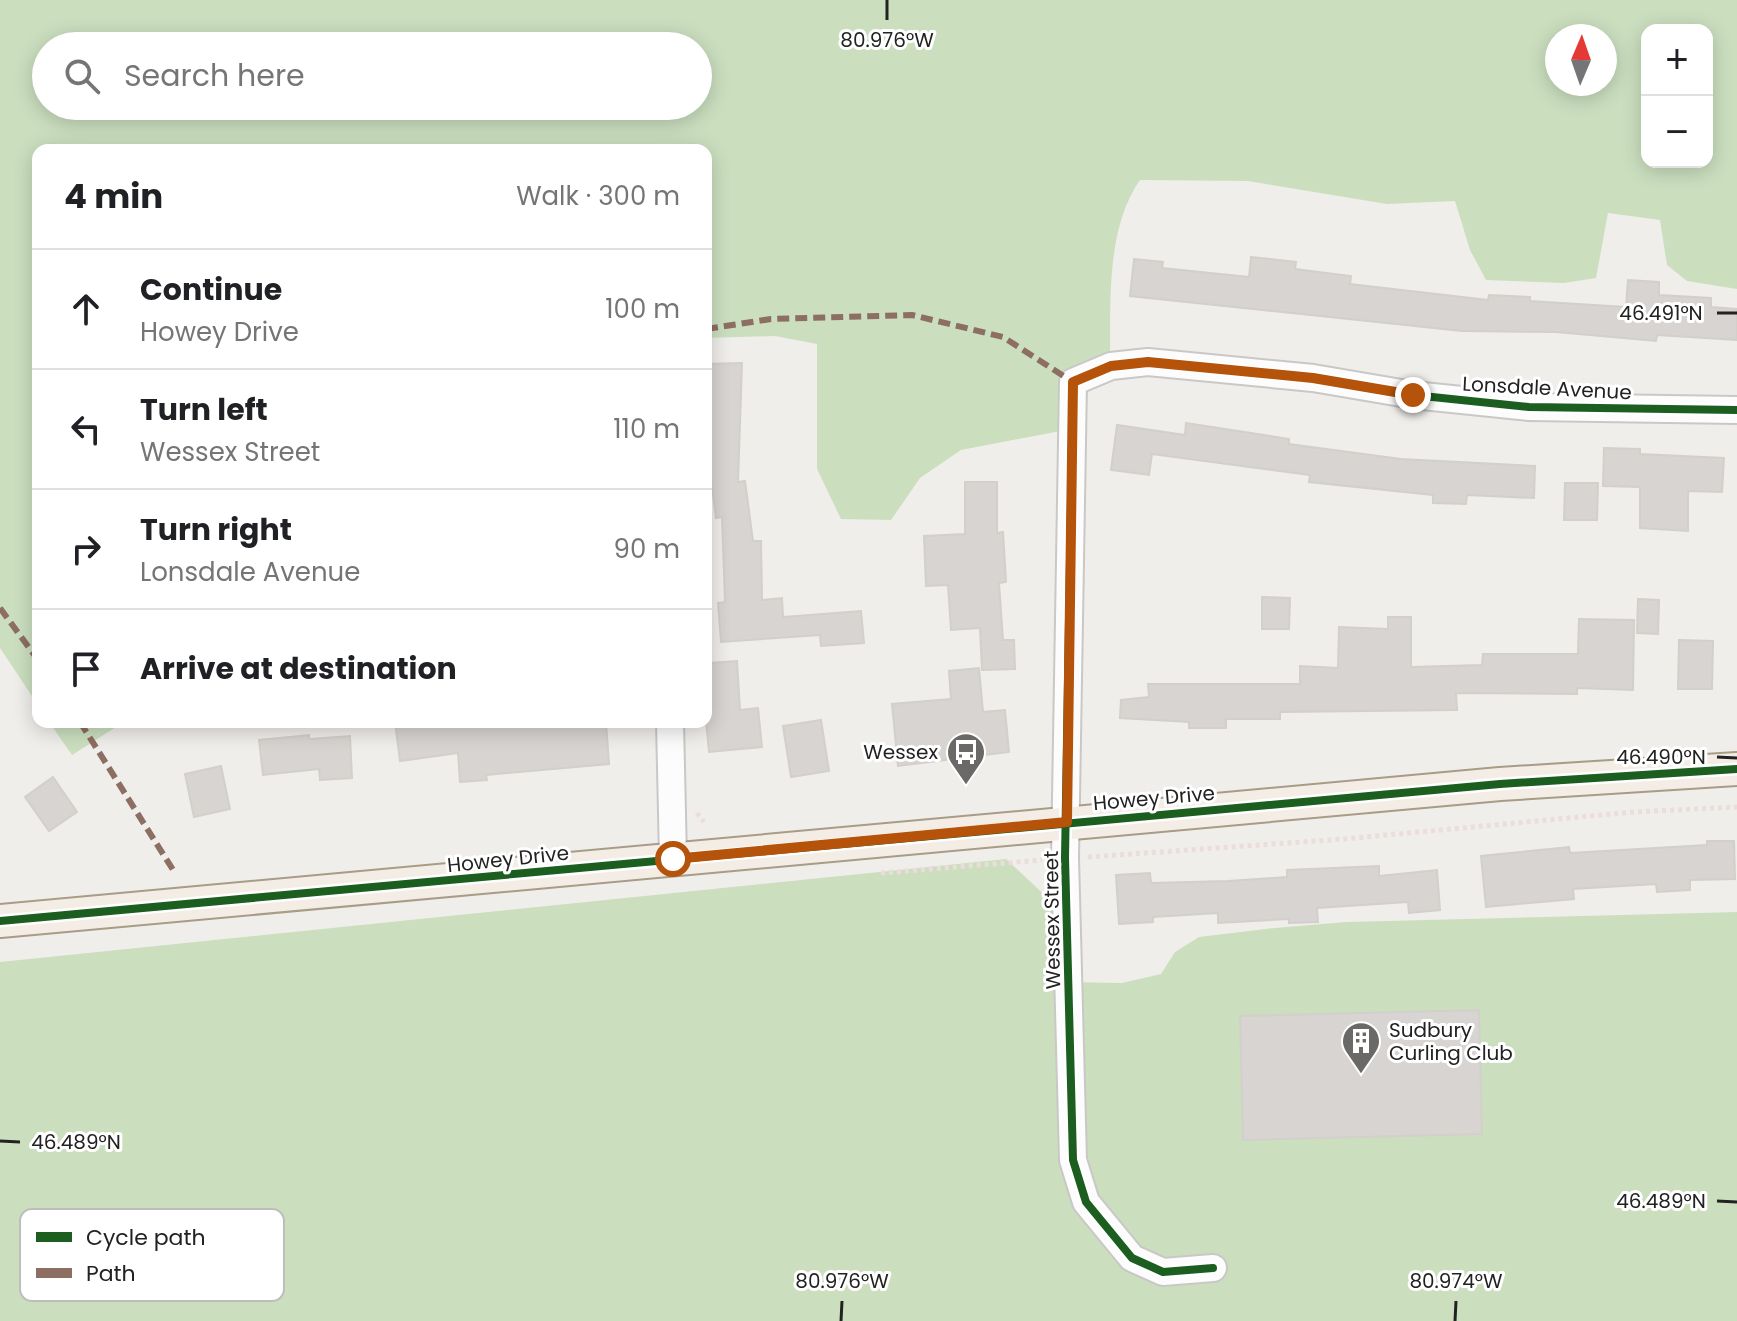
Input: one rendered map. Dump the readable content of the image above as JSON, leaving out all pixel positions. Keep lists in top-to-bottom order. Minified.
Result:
{"streets":{"main road":["Howey Drive"],"street":["Lonsdale Avenue","Wessex Street"]},"crossings":[["Lonsdale Avenue","Wessex Street"],["Howey Drive","Wessex Street"]],"places":{"bus stop":["Wessex"],"building":["Sudbury Curling Club"]},"legend":["Cycle path","Path"],"north":"top","page":{"map_buttons":["+","−"],"search":"Search here","heading":["4 min","Walk · 300 m"],"list":[["Continue","Howey Drive","100 m"],["Turn left","Wessex Street","110 m"],["Turn right","Lonsdale Avenue","90 m"],"Arrive at destination"]},"coordinates":["80.976°W","46.491°N","46.490°N","46.489°N","80.974°W"]}
